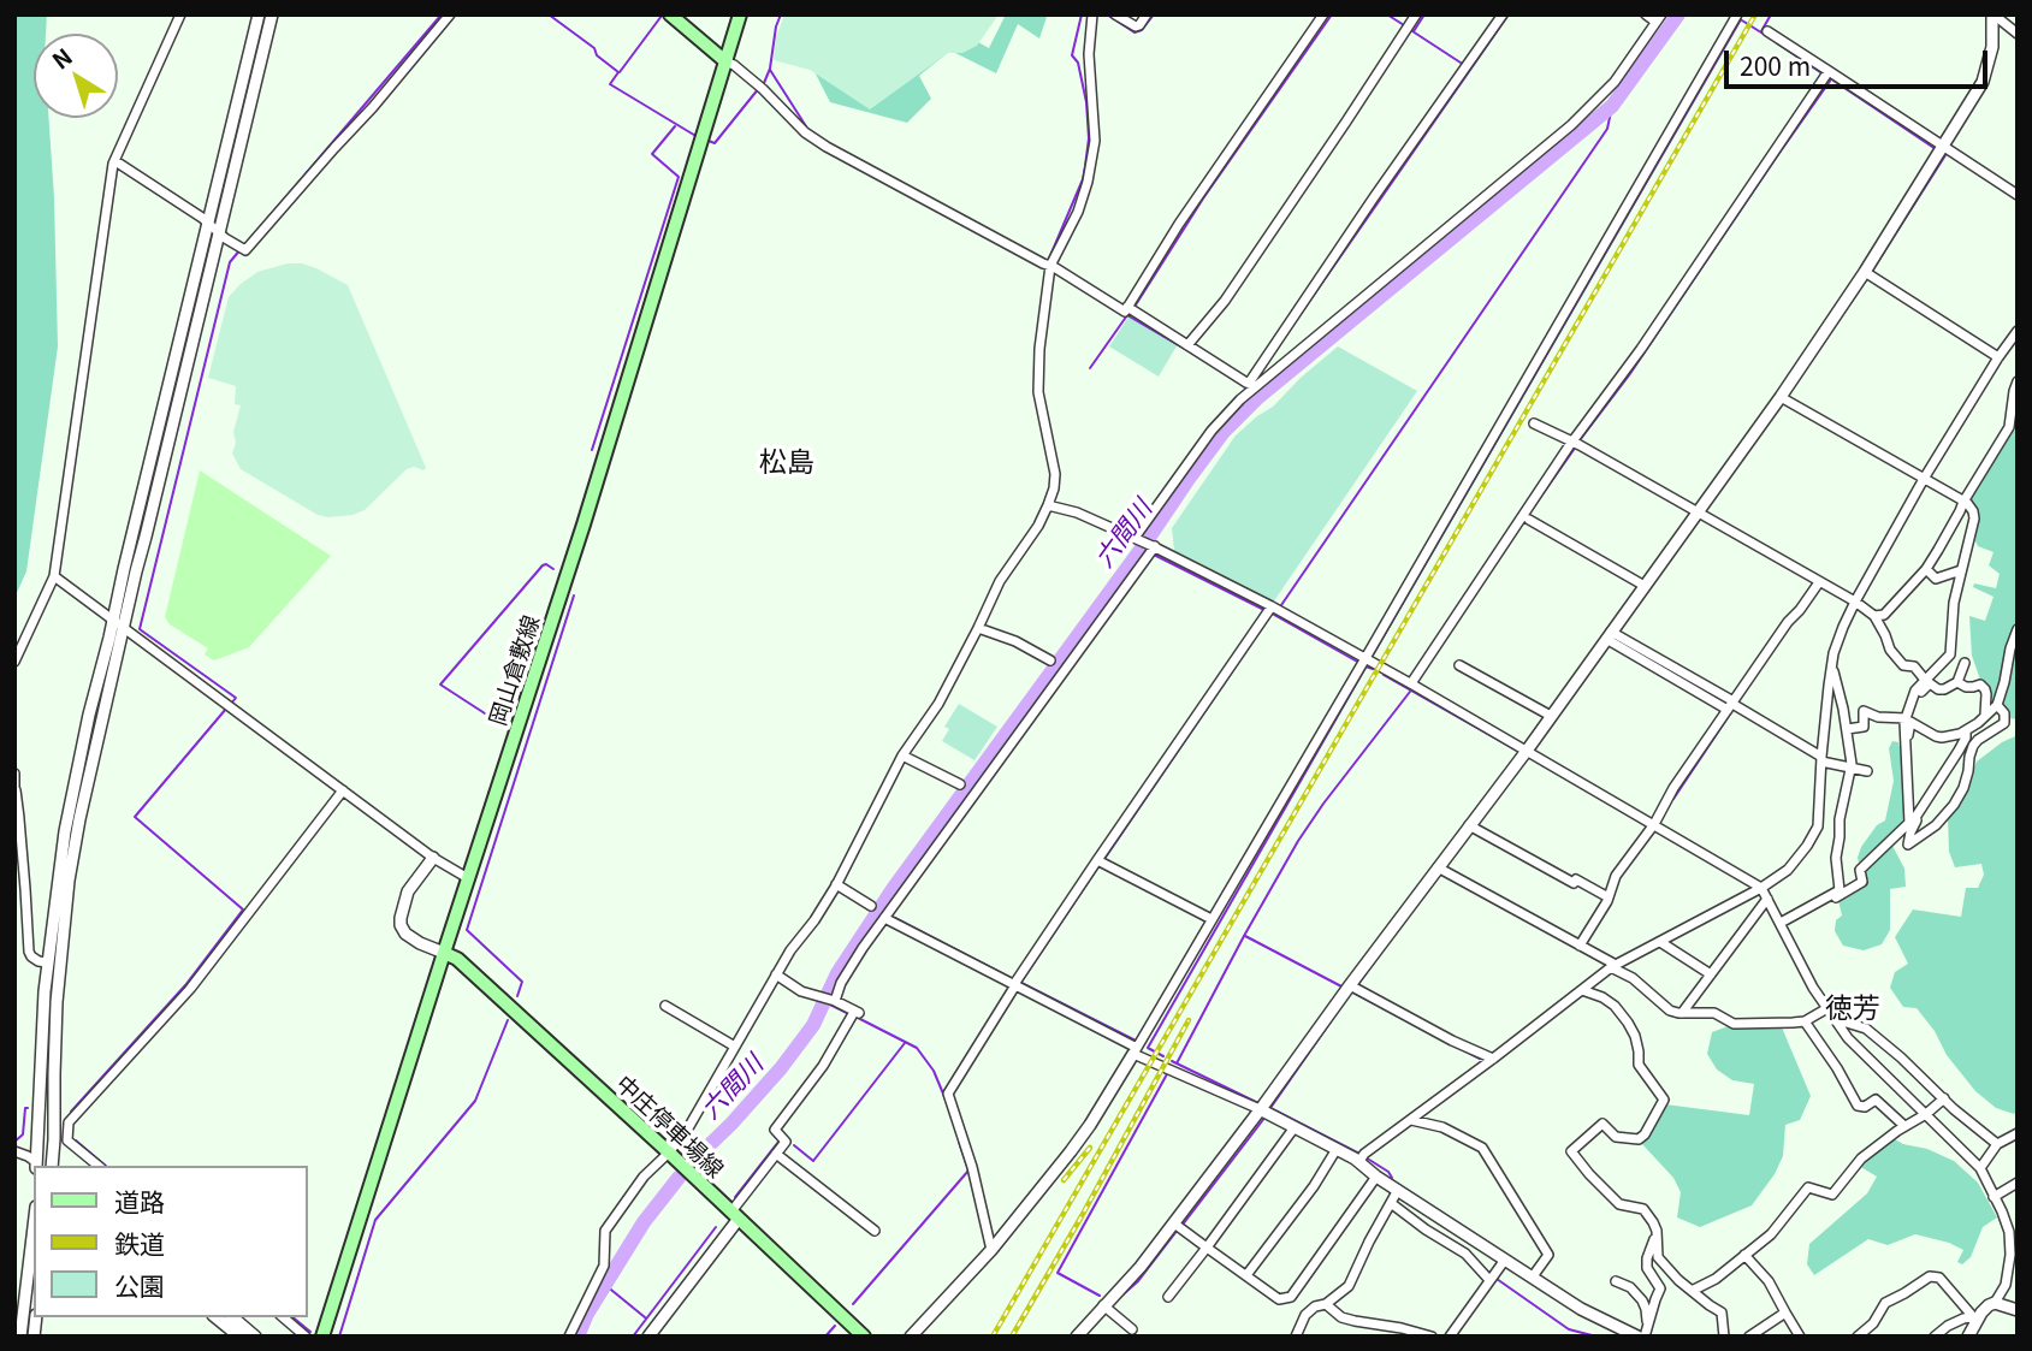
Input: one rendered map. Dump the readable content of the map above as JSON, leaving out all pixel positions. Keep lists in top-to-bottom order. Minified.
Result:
{"streets":{"main road":["岡山倉敷線","中庄停車場線"]},"crossings":[["岡山倉敷線","中庄停車場線"]],"districts":["松島","徳芳"],"water":["六間川"],"legend":["道路","鉄道","公園"],"scale_bar":"200 m","north":"top left"}
